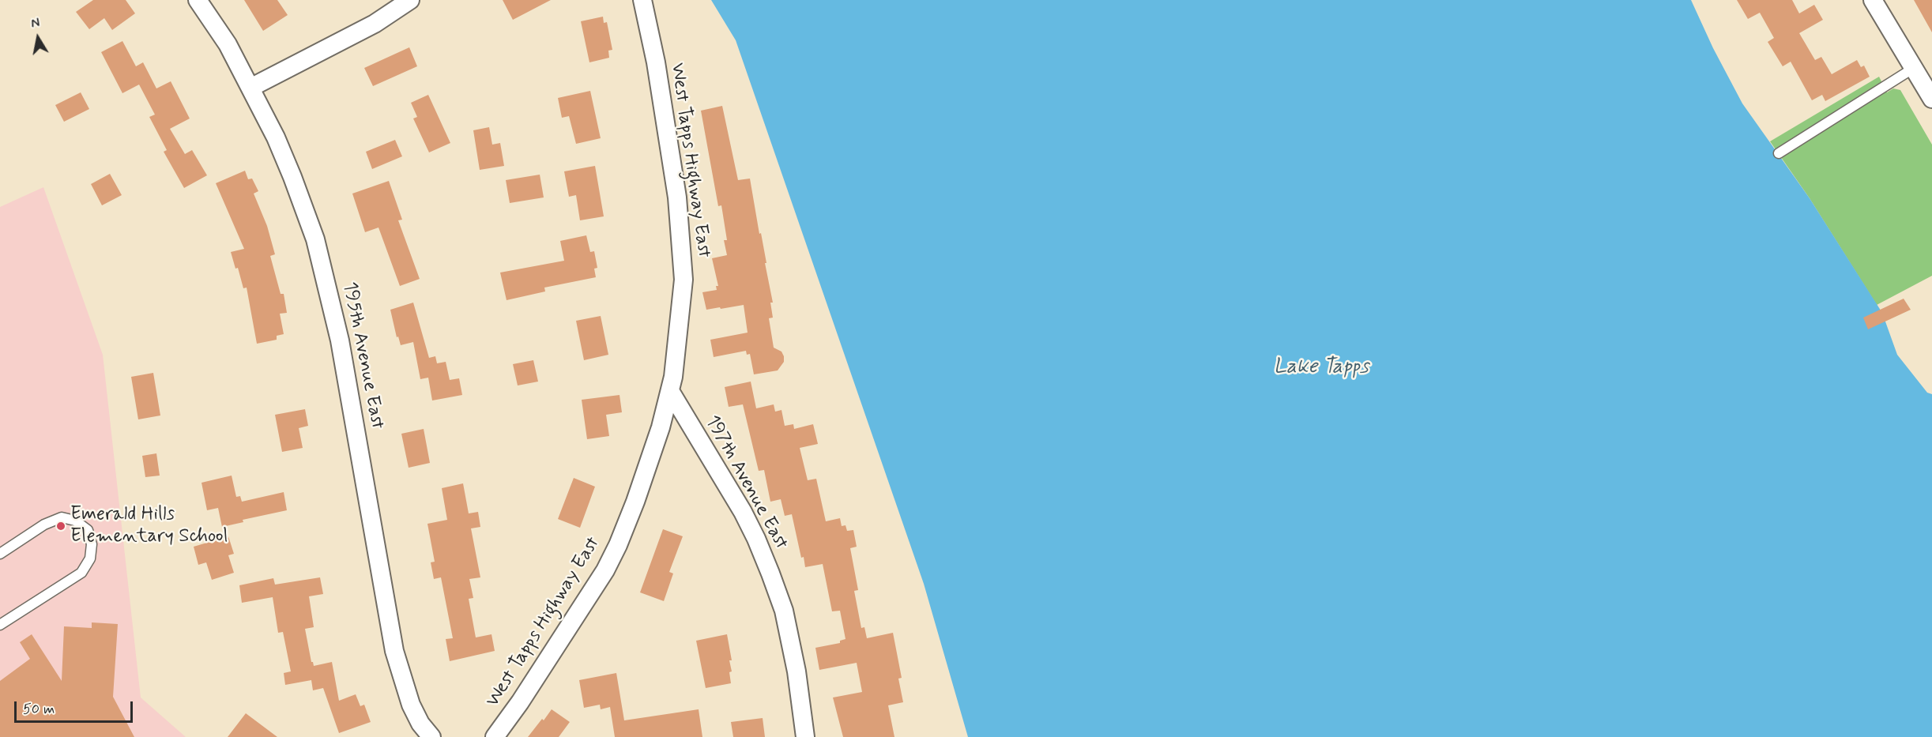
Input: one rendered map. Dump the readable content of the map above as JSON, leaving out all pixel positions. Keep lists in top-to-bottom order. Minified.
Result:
{"streets":{"street":["West Tapps Highway East","195th Avenue East","197th Avenue East"]},"crossings":[["West Tapps Highway East","197th Avenue East"]],"water":["Lake Tapps"],"places":["Emerald Hills Elementary School"],"scale_bar":"50 m","north":"top"}
